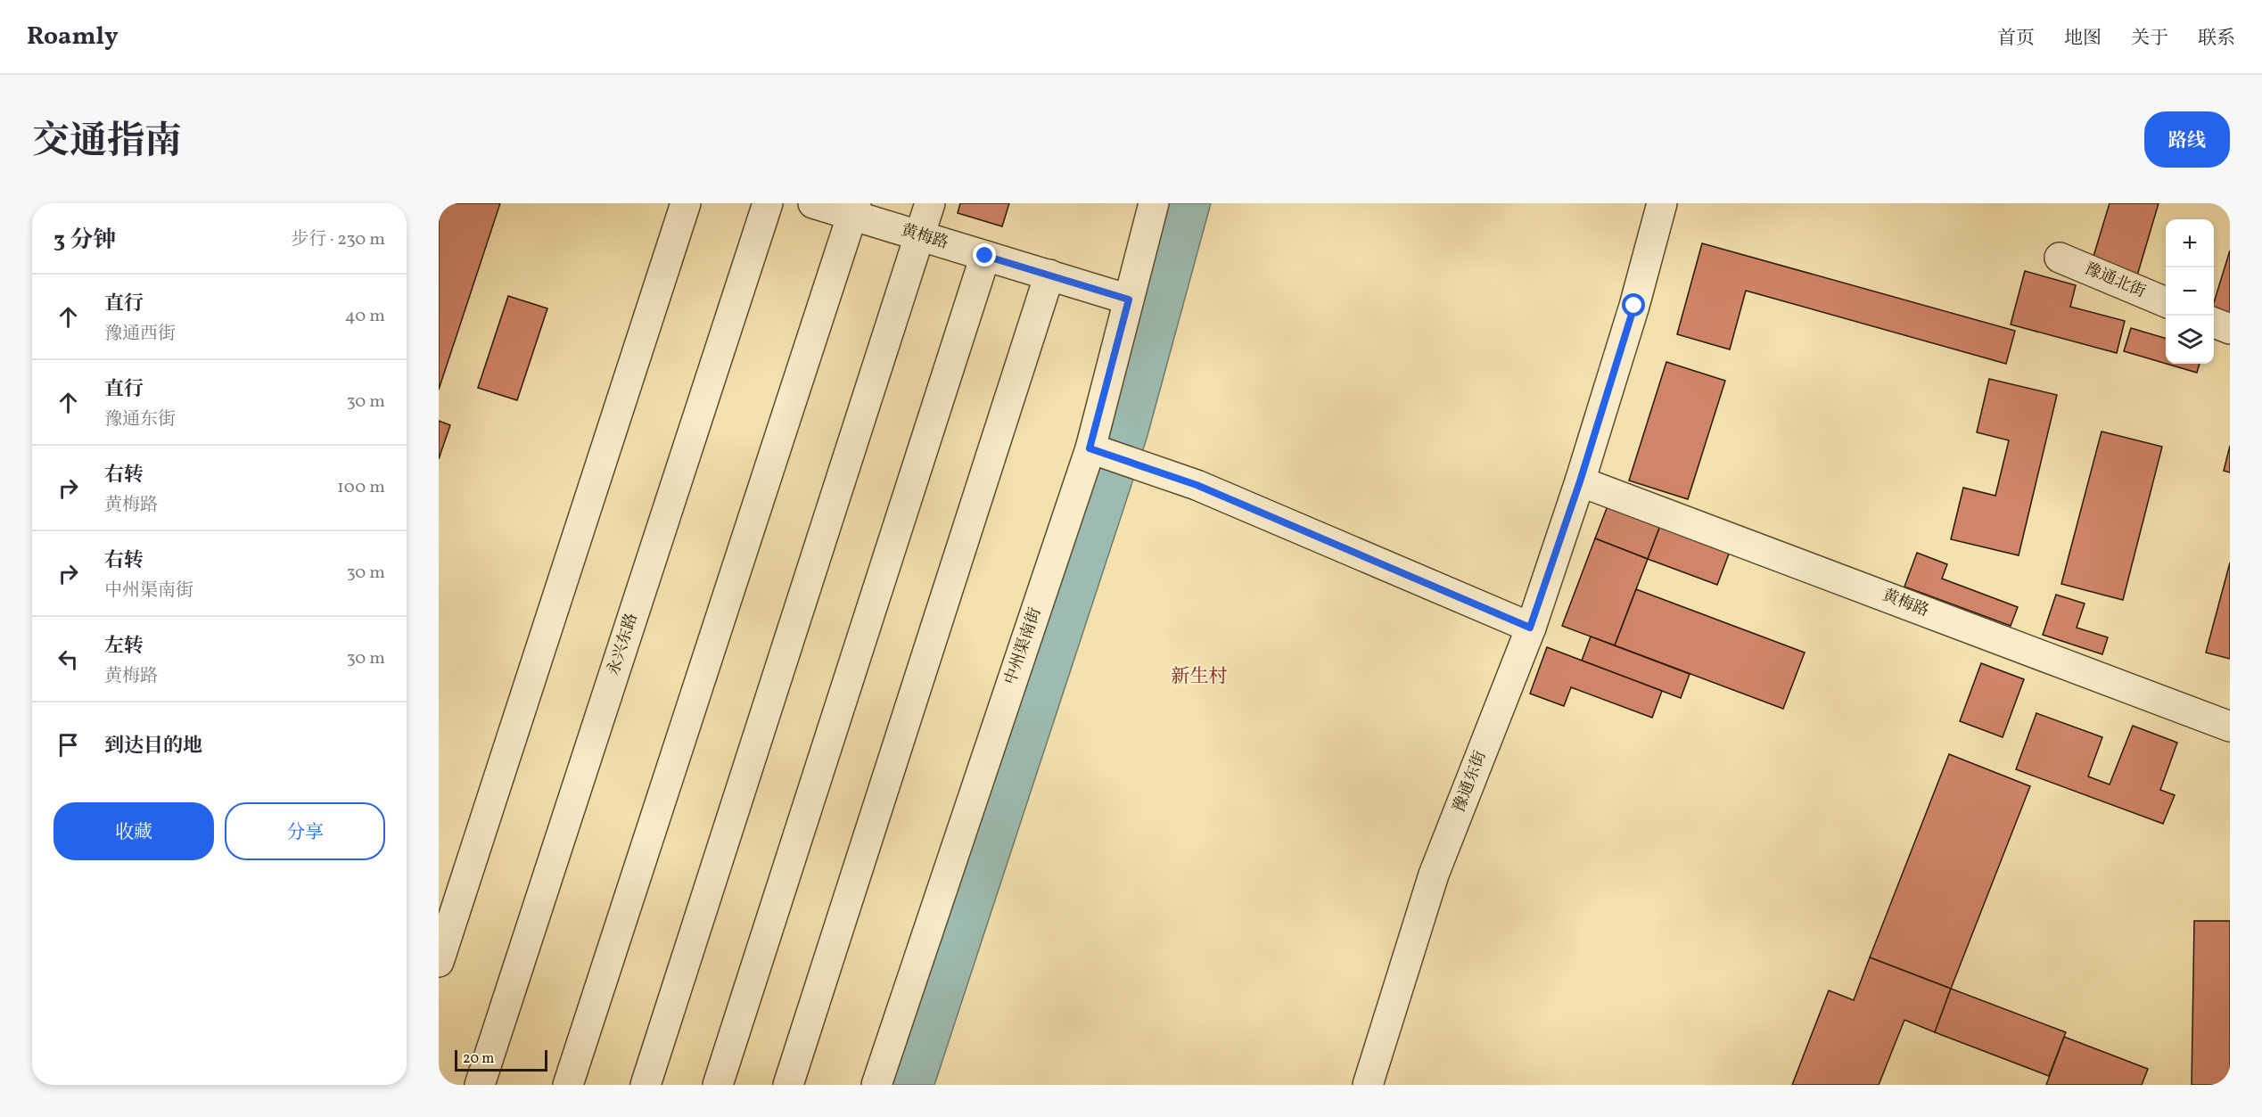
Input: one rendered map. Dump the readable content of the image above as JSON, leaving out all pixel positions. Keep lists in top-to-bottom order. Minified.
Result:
{"streets":{"street":["黄梅路","豫通北街","永兴东路","中州渠南街","豫通东街"]},"crossings":[["黄梅路","中州渠南街"],["黄梅路","豫通东街"]],"districts":["新生村"],"scale_bar":"20 m","page":{"header":"Roamly","nav":["首页","地图","关于","联系"],"title":"交通指南","buttons":["路线",["收藏","分享"]],"heading":["3 分钟","步行 · 230 m"],"map_buttons":["+","−"],"list":[["直行","豫通西街","40 m"],["直行","豫通东街","30 m"],["右转","黄梅路","100 m"],["右转","中州渠南街","30 m"],["左转","黄梅路","30 m"],"到达目的地"],"scale":"20 m"}}
